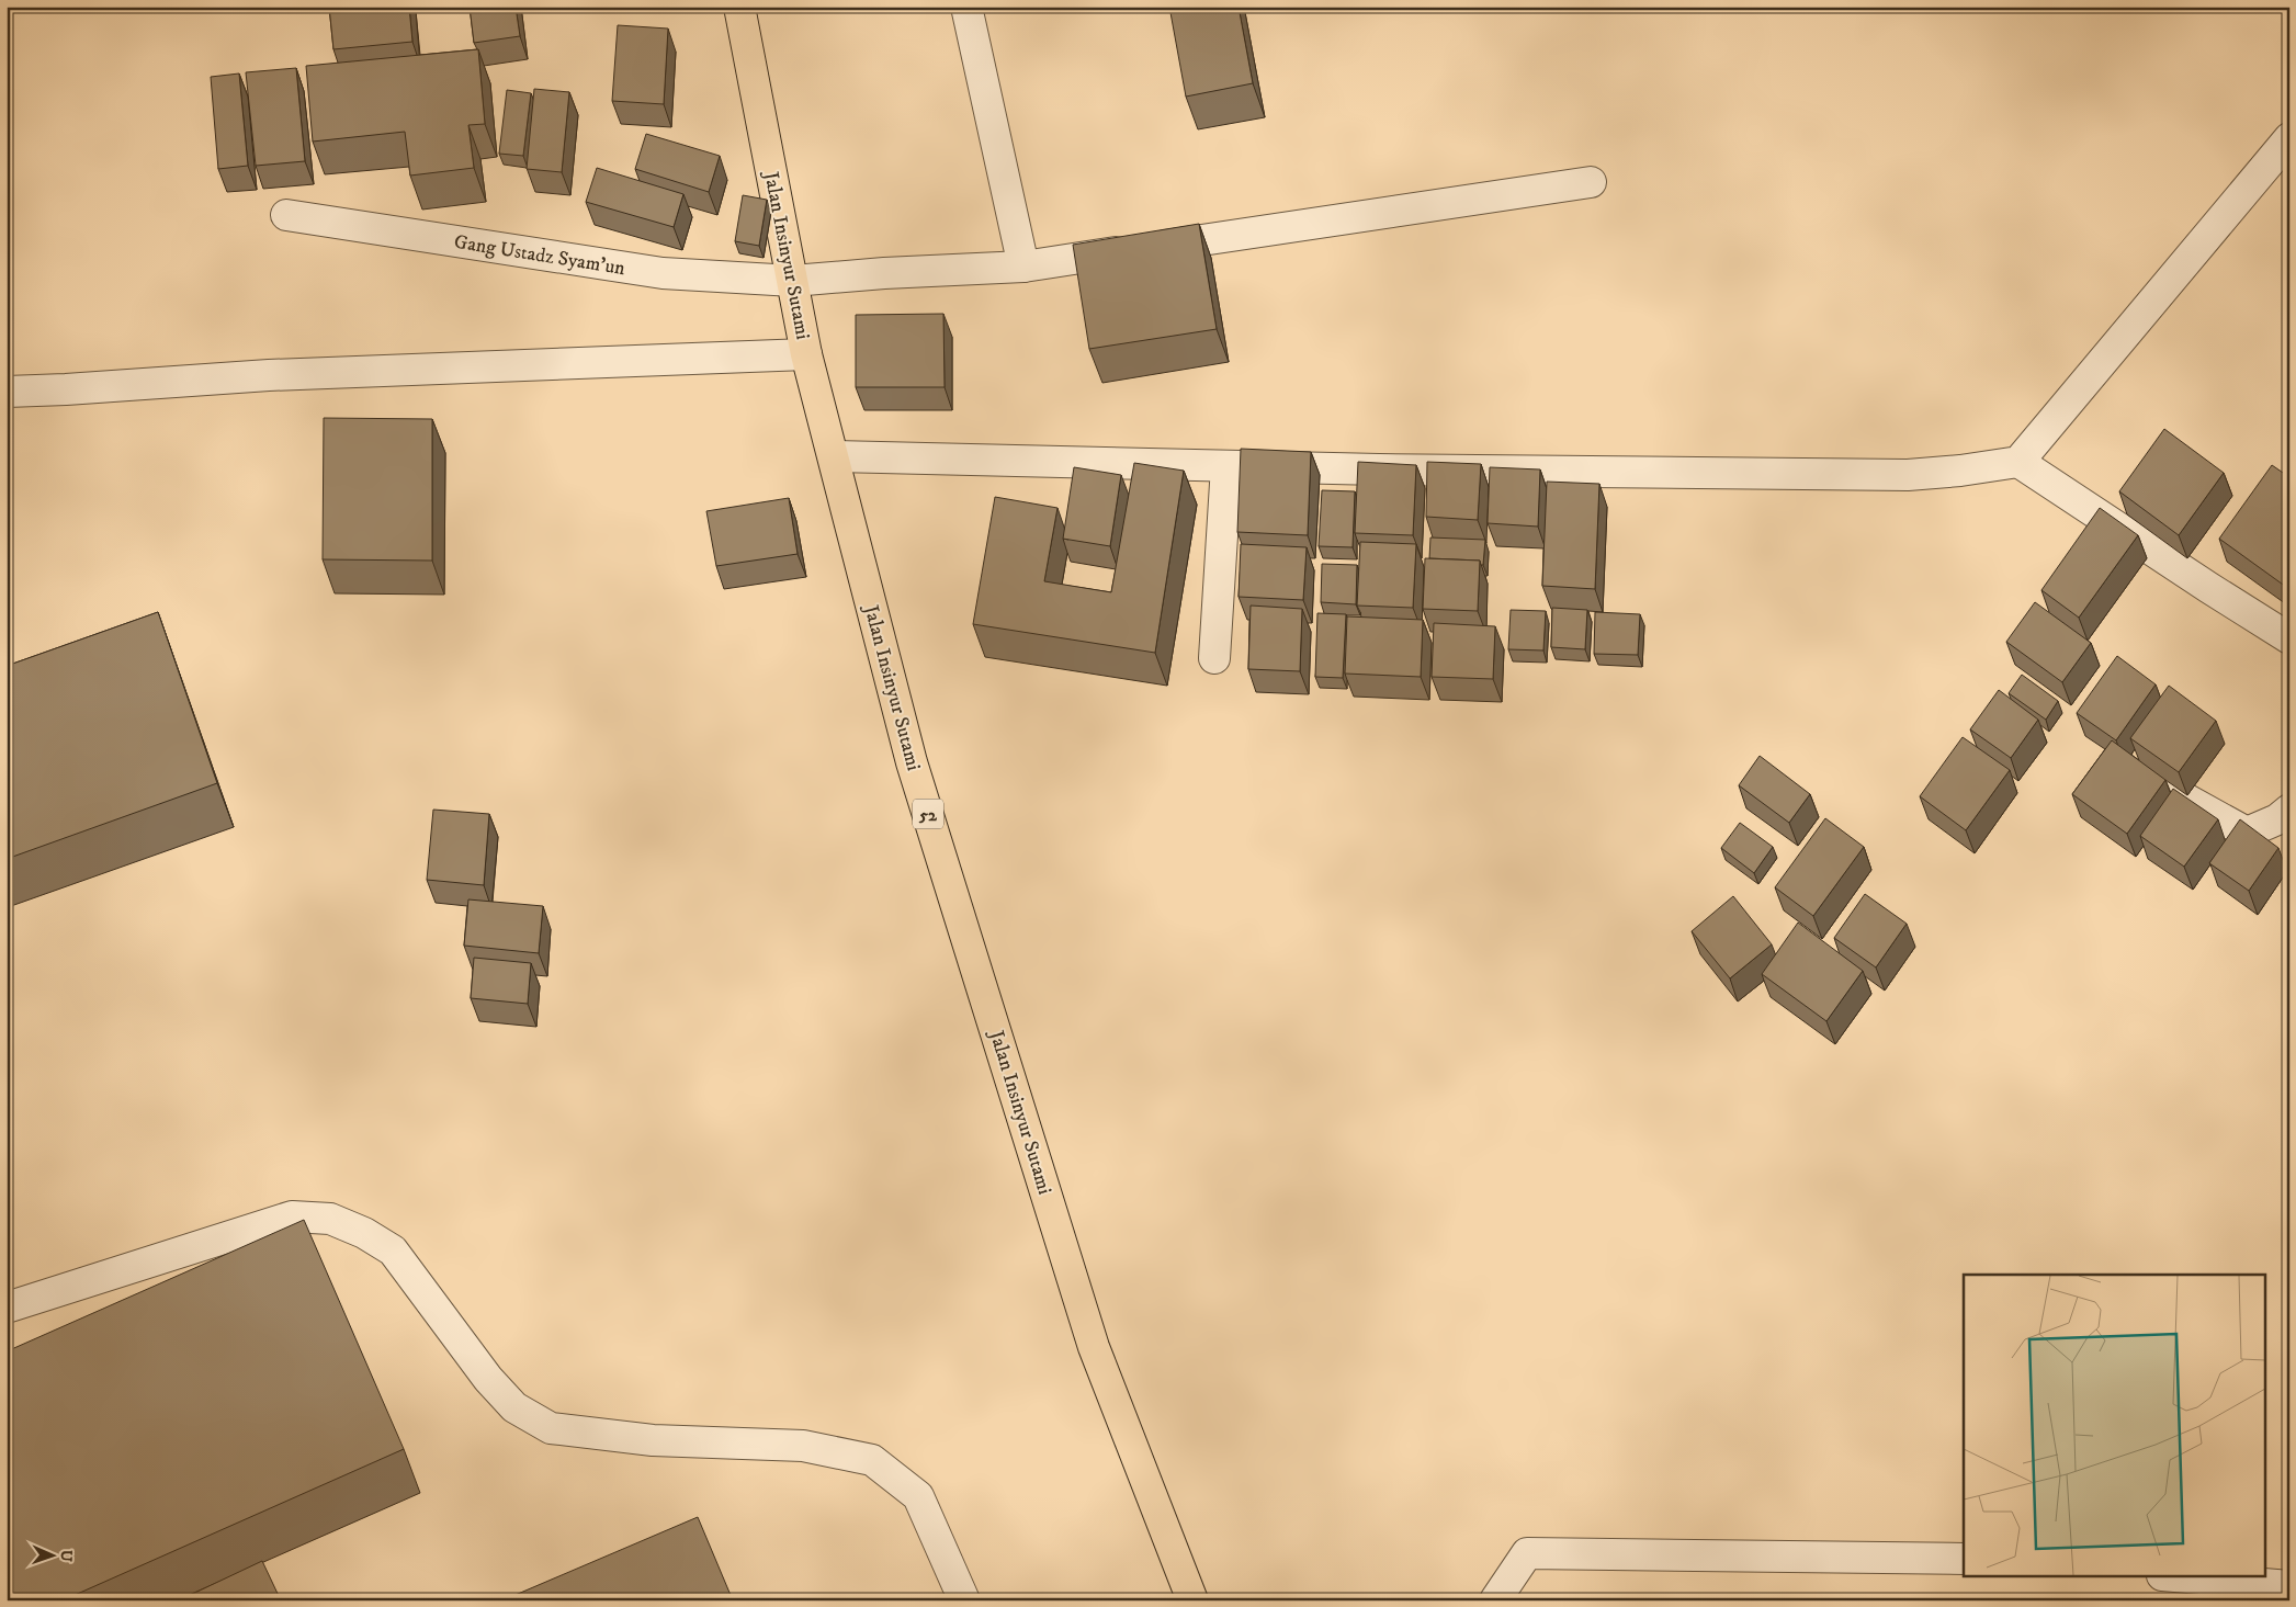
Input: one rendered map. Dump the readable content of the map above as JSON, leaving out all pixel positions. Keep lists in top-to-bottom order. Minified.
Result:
{"streets":{"highway":["Jalan Insinyur Sutami","52"],"street":["Gang Ustadz Syam'un"]},"crossings":[["Gang Ustadz Syam'un","Jalan Insinyur Sutami"]],"north":"right"}
